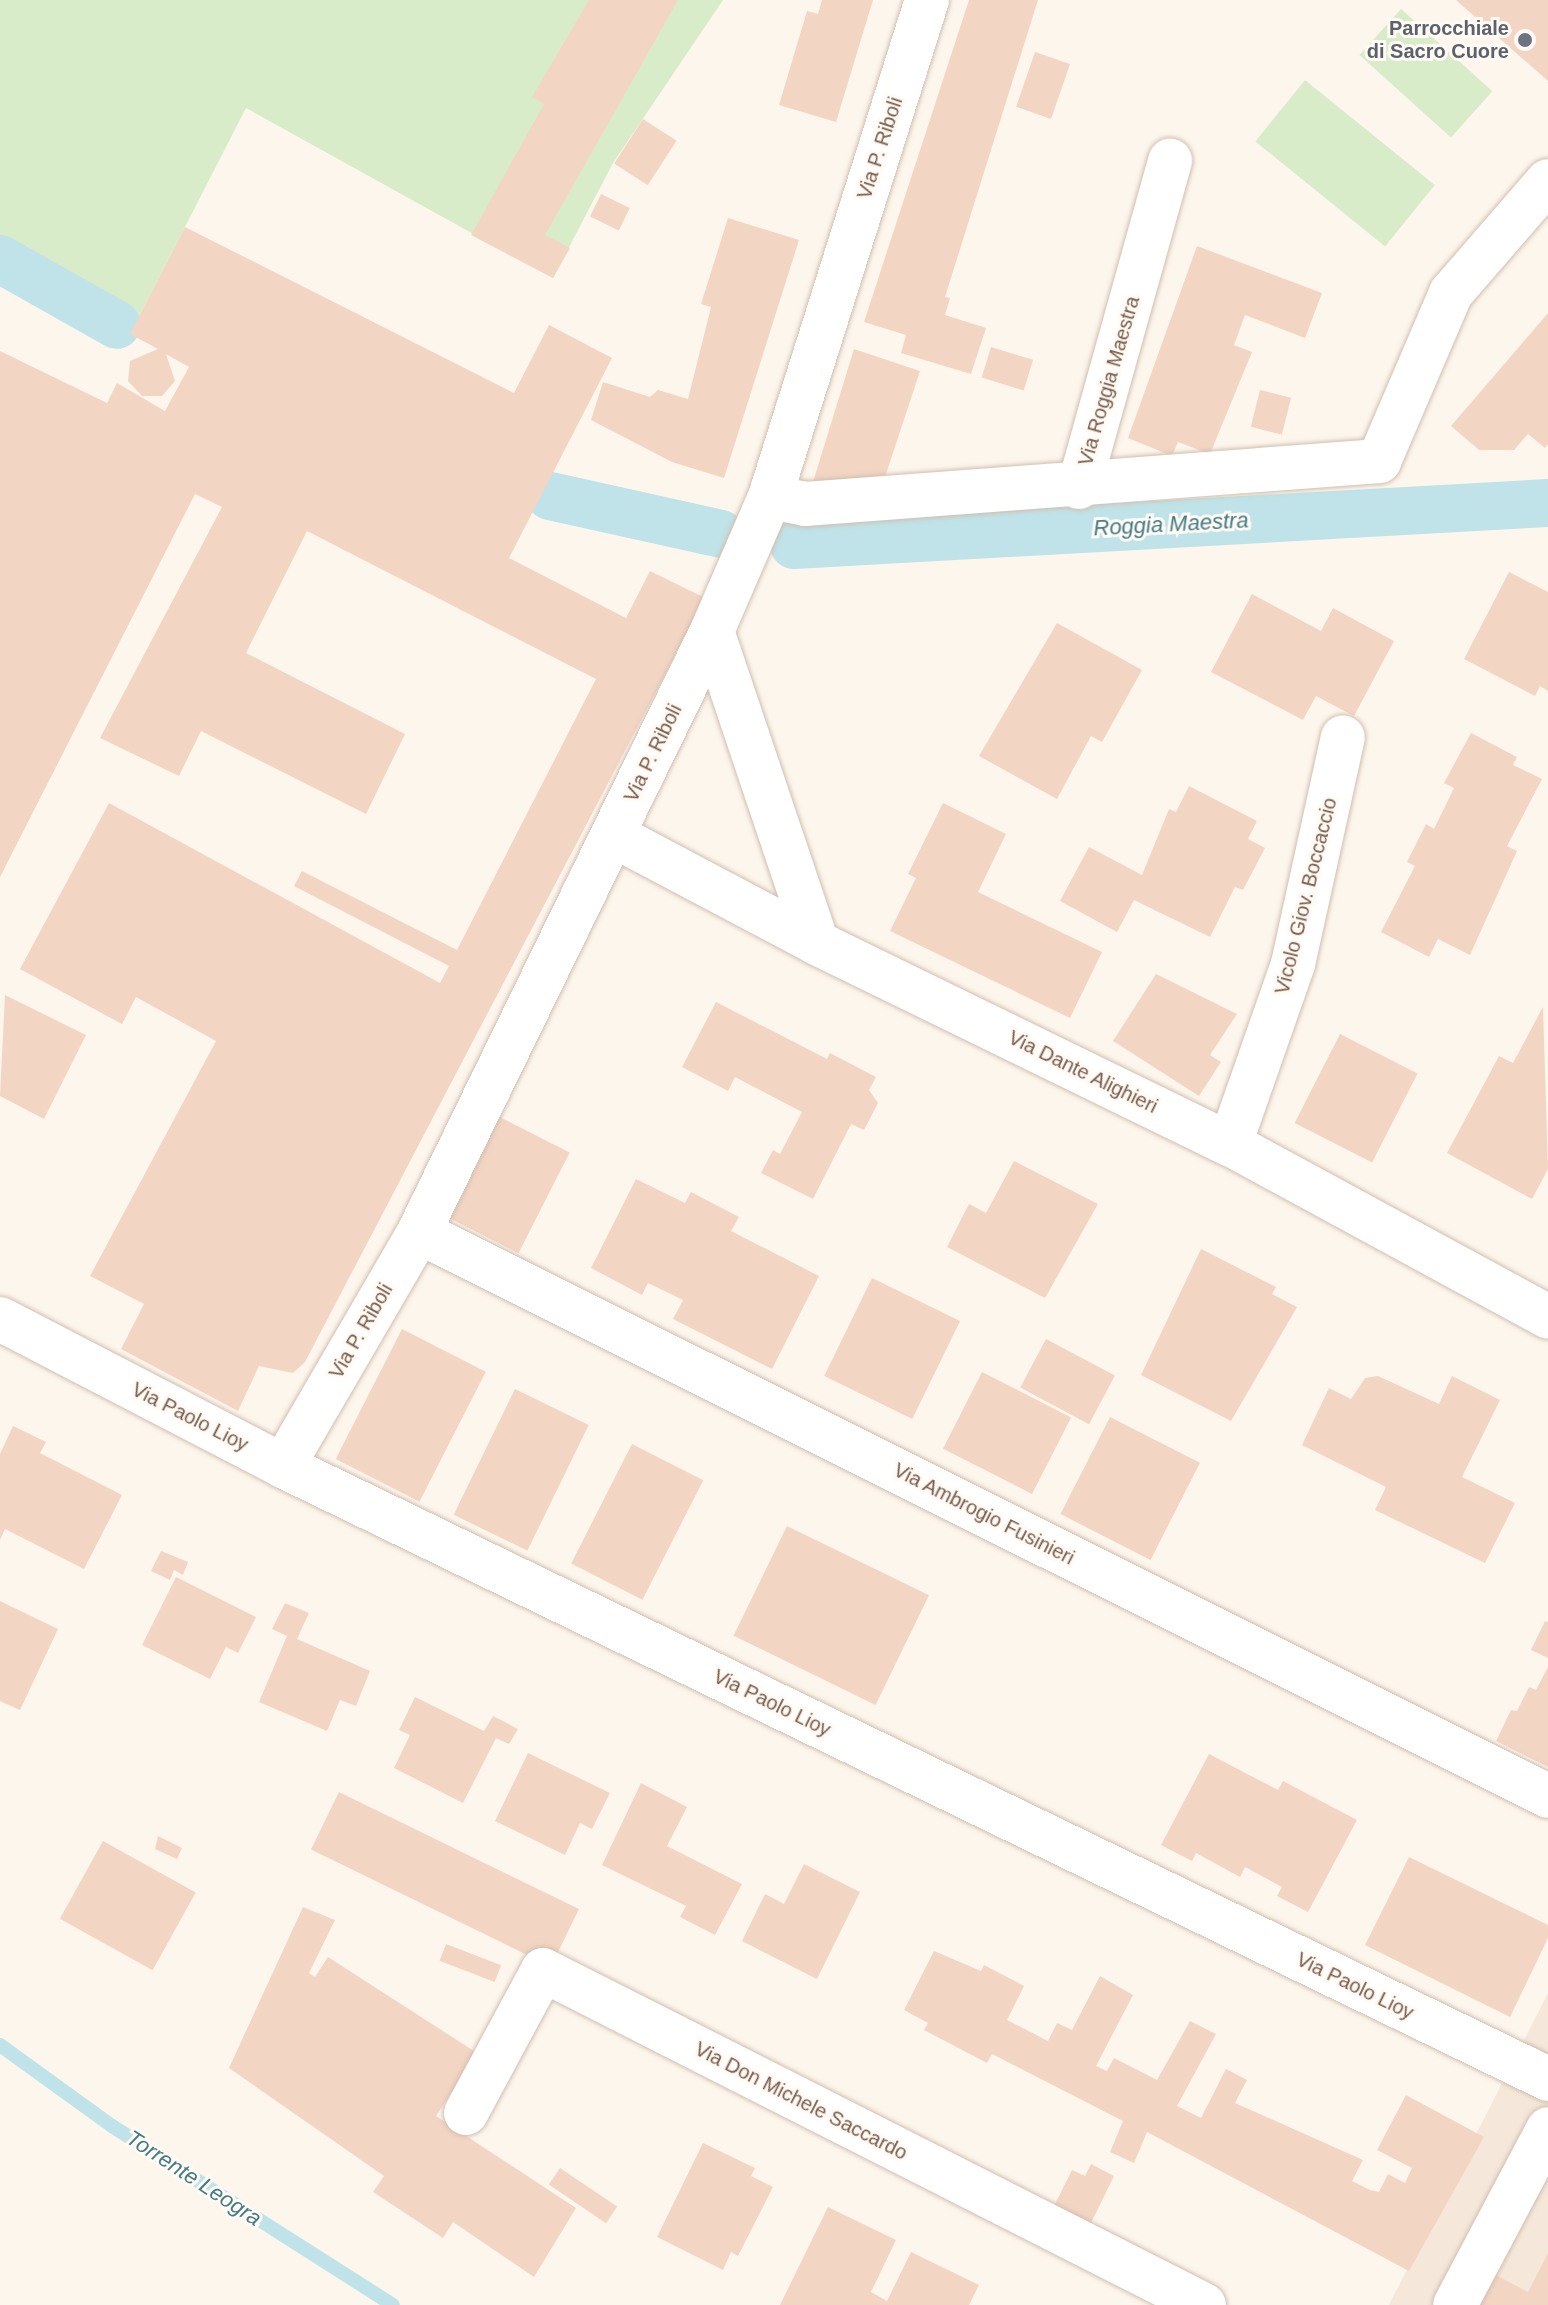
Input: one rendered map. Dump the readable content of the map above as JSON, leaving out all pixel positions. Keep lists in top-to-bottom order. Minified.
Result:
{"streets":{"street":["Via P. Riboli","Via Roggia Maestra","Vicolo Giov. Boccaccio","Via Dante Alighieri","Via Paolo Lioy","Via Ambrogio Fusinieri","Via Don Michele Saccardo"]},"crossings":[["Via P. Riboli","Via Roggia Maestra"],["Via P. Riboli","Via Dante Alighieri"],["Via P. Riboli","Via Paolo Lioy"],["Via P. Riboli","Via Ambrogio Fusinieri"],["Vicolo Giov. Boccaccio","Via Dante Alighieri"]],"water":["Roggia Maestra","Torrente Leogra"],"places":["Parrocchiale di Sacro Cuore"]}
